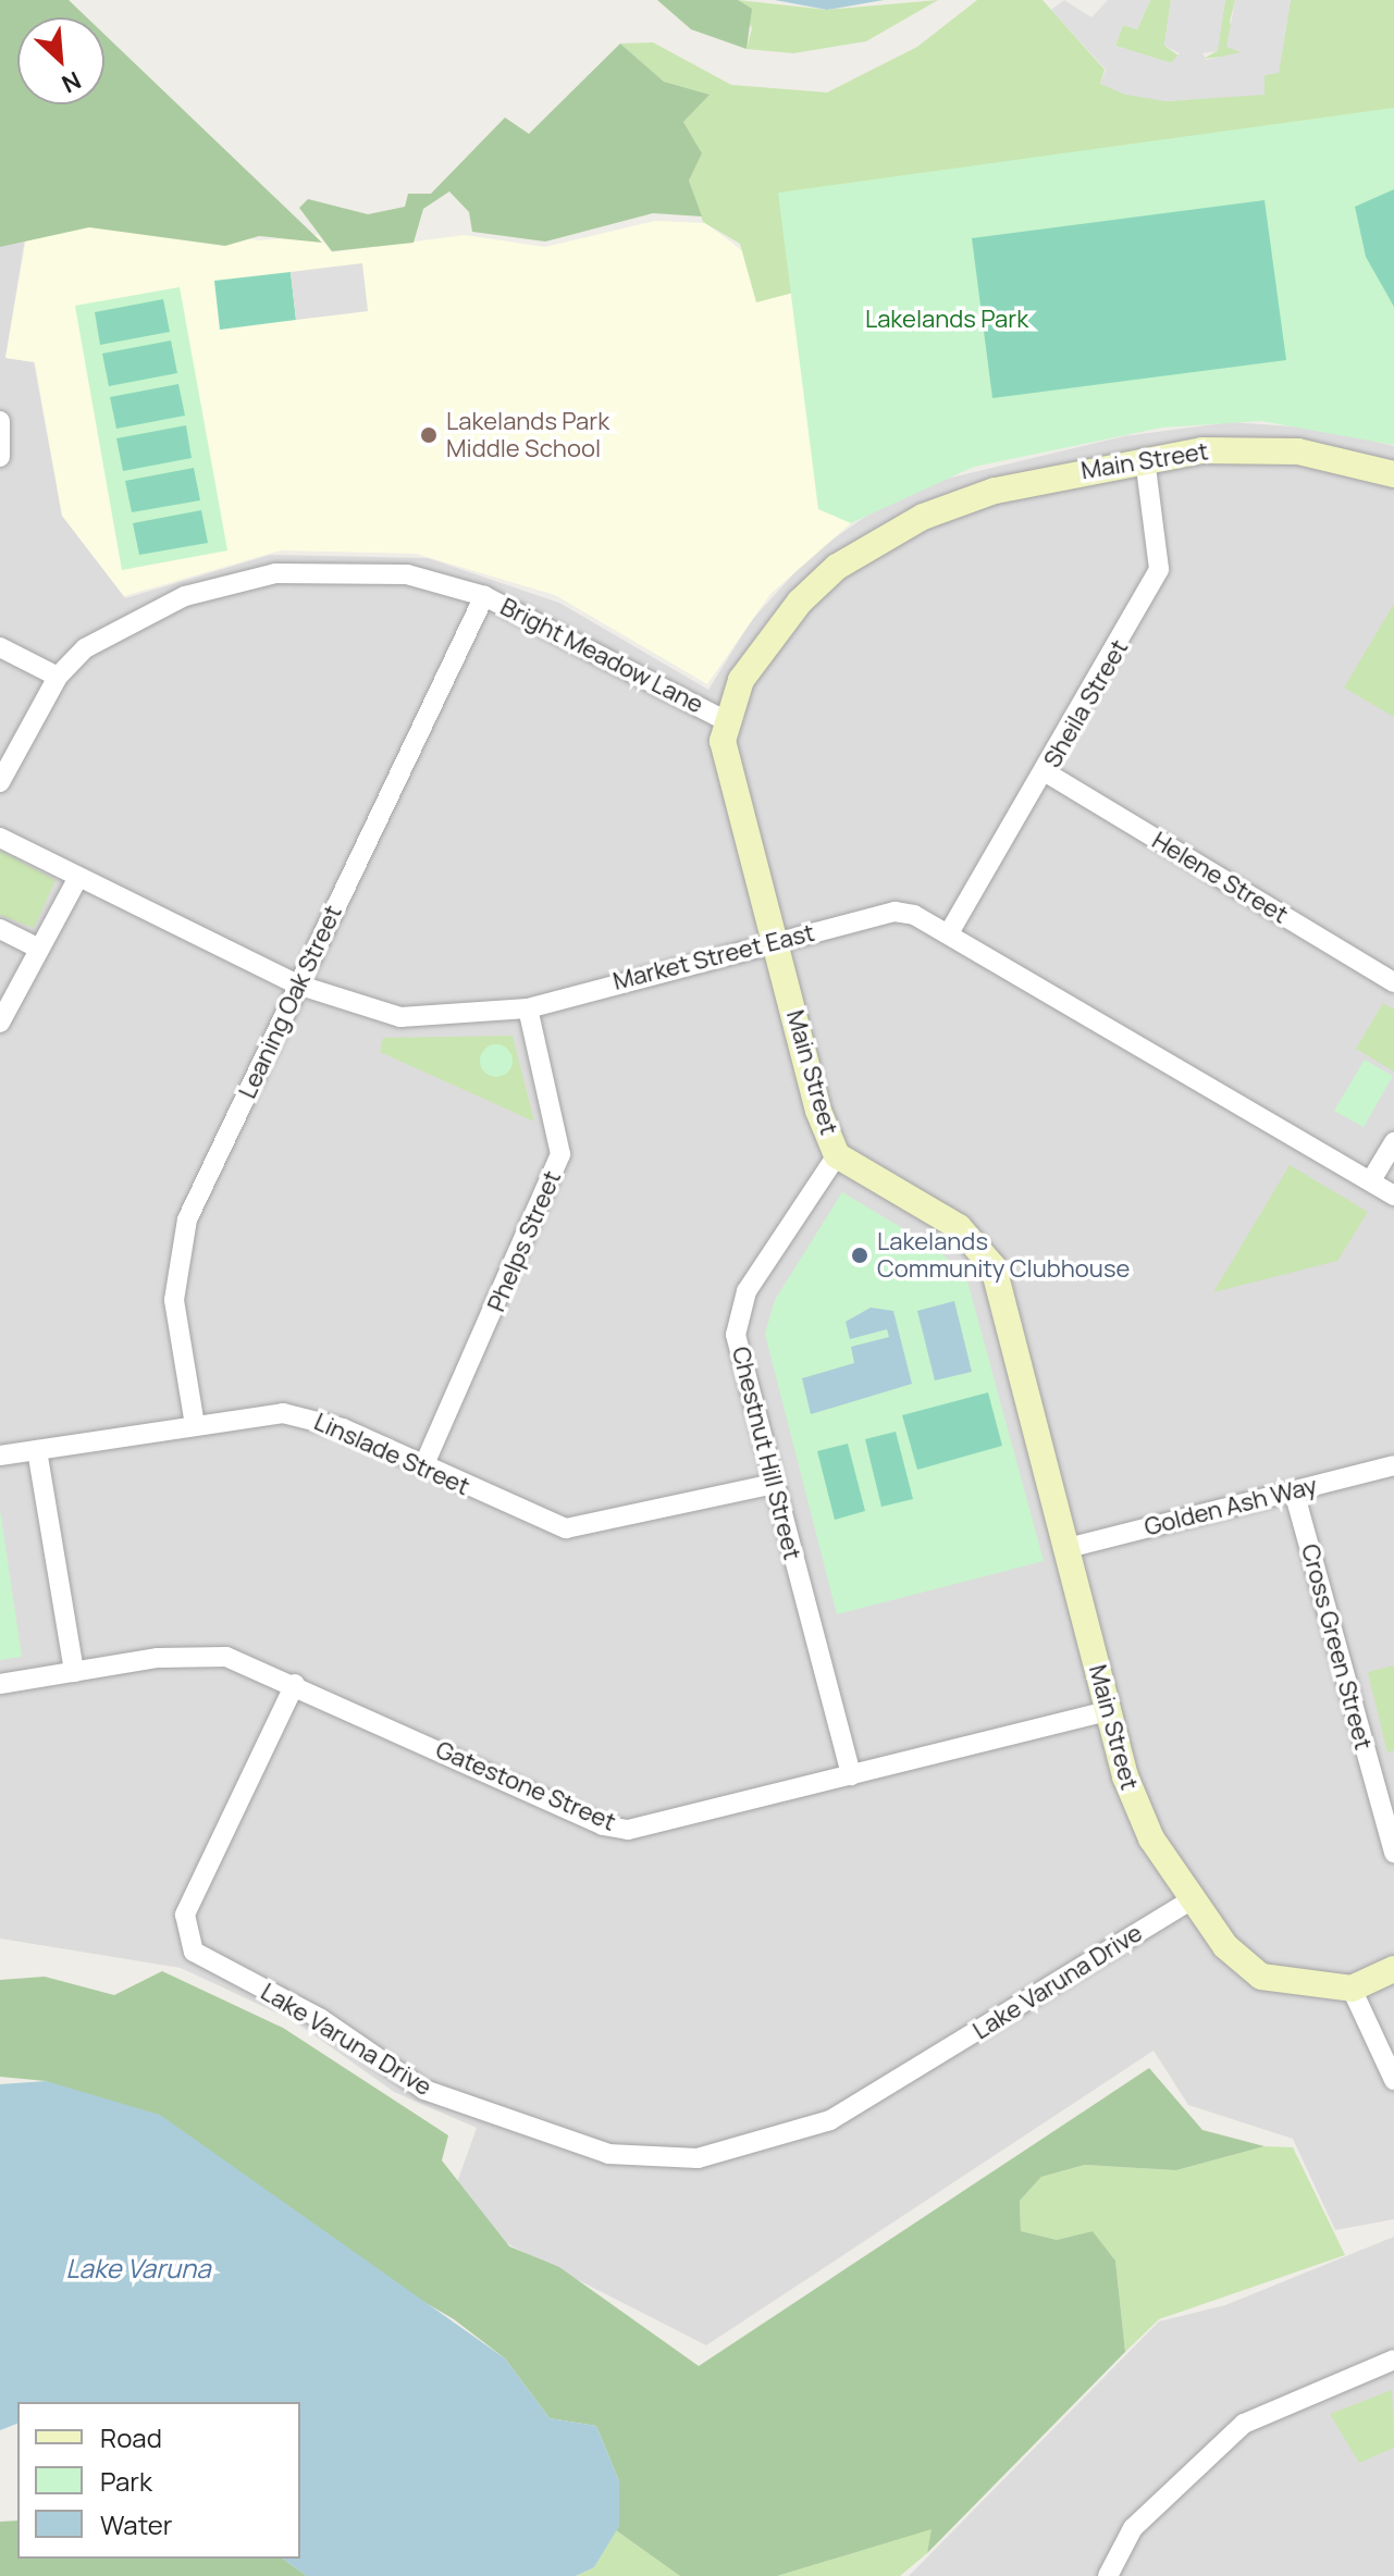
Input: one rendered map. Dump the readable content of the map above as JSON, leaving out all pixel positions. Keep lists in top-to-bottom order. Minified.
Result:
{"streets":{"street":["Main Street","Bright Meadow Lane","Sheila Street","Helene Street","Market Street East","Leaning Oak Street","Phelps Street","Chestnut Hill Street","Linslade Street","Golden Ash Way","Cross Green Street","Gatestone Street","Lake Varuna Drive"]},"crossings":[["Main Street","Bright Meadow Lane"],["Main Street","Sheila Street"],["Main Street","Market Street East"],["Main Street","Chestnut Hill Street"],["Main Street","Golden Ash Way"],["Main Street","Gatestone Street"],["Main Street","Lake Varuna Drive"],["Bright Meadow Lane","Leaning Oak Street"],["Sheila Street","Helene Street"],["Sheila Street","Market Street East"],["Market Street East","Leaning Oak Street"],["Market Street East","Phelps Street"],["Leaning Oak Street","Linslade Street"],["Phelps Street","Linslade Street"],["Chestnut Hill Street","Linslade Street"],["Chestnut Hill Street","Gatestone Street"],["Golden Ash Way","Cross Green Street"],["Gatestone Street","Lake Varuna Drive"]],"water":["Lake Varuna"],"parks":["Lakelands Park"],"places":["Lakelands Park Middle School","Lakelands Community Clubhouse"],"legend":["Road","Park","Water"],"north":"bottom right"}
